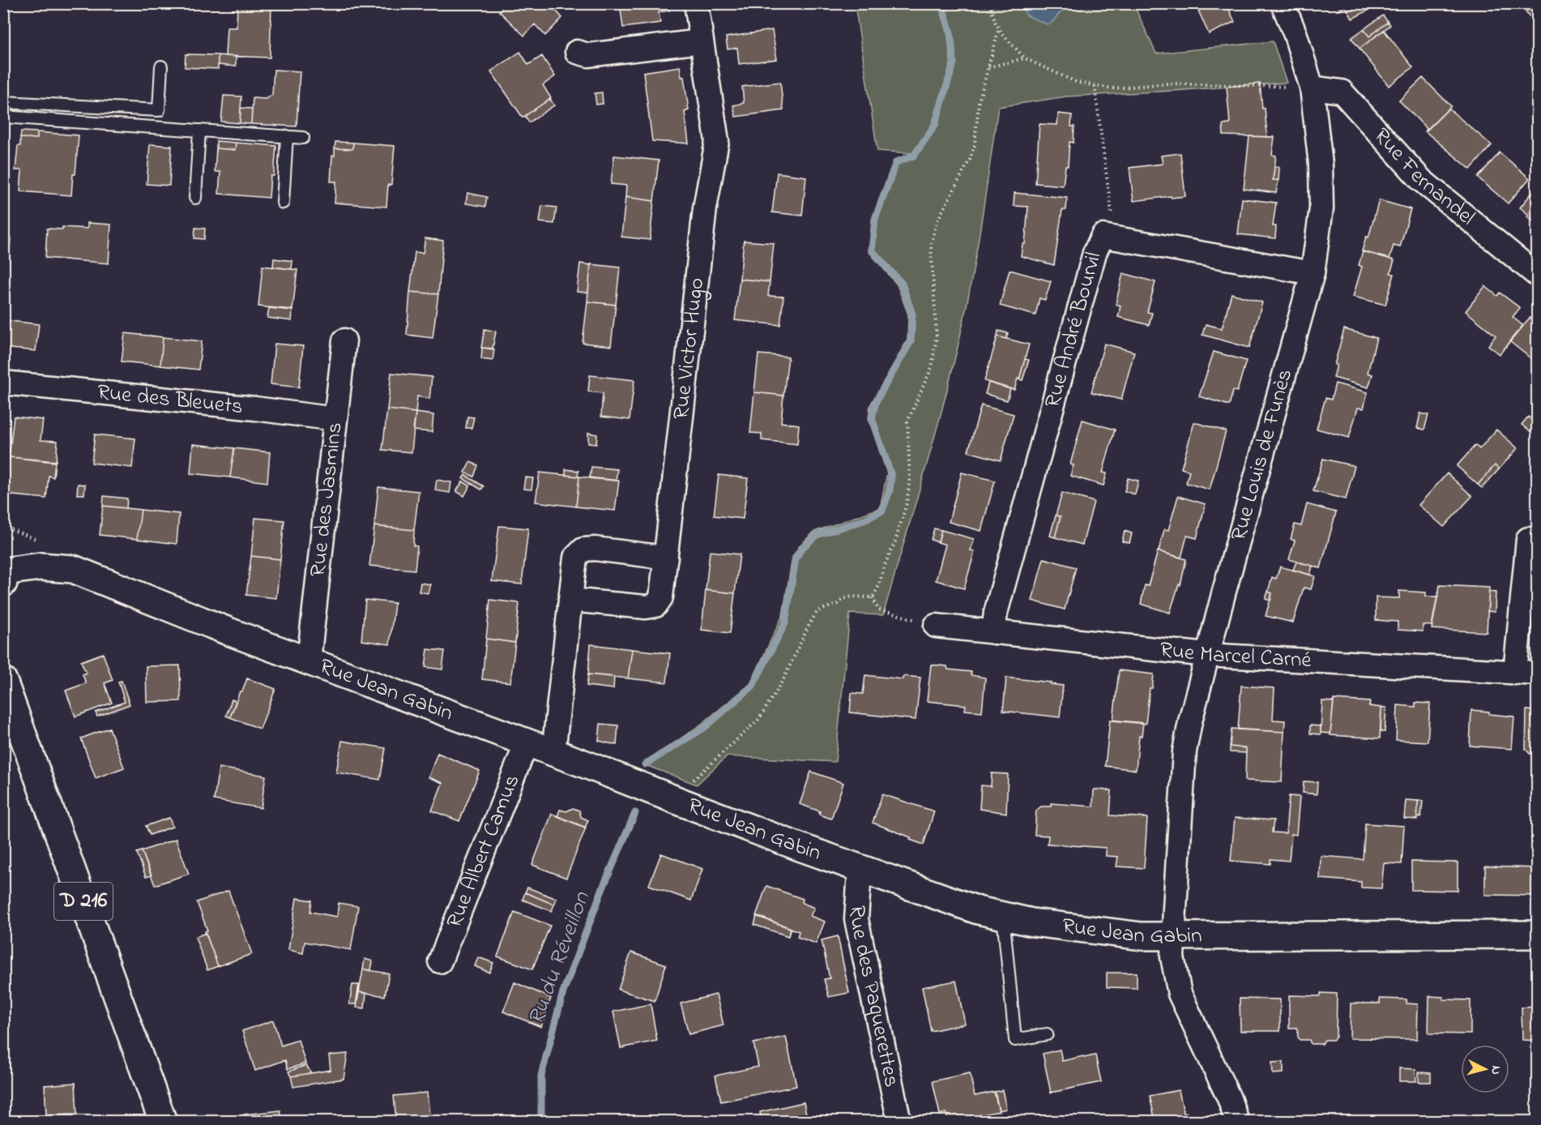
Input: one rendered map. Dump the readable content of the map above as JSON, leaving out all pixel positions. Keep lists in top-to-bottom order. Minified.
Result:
{"streets":{"street":["Rue Fernandel","Rue André Bourvil","Rue Victor Hugo","Rue des Bleuets","Rue Louis de Funès","Rue des Jasmins","Rue Marcel Carné","Rue Jean Gabin","Rue Albert Camus","D 216","Rue des Paquerettes"]},"crossings":[["Rue Fernandel","Rue Louis de Funès"],["Rue André Bourvil","Rue Louis de Funès"],["Rue André Bourvil","Rue Marcel Carné"],["Rue des Bleuets","Rue des Jasmins"],["Rue Louis de Funès","Rue Marcel Carné"],["Rue Louis de Funès","Rue Jean Gabin"],["Rue des Jasmins","Rue Jean Gabin"],["Rue Jean Gabin","Rue Albert Camus"],["Rue Jean Gabin","Rue des Paquerettes"]],"water":["Ru du Réveillon"],"north":"right"}
